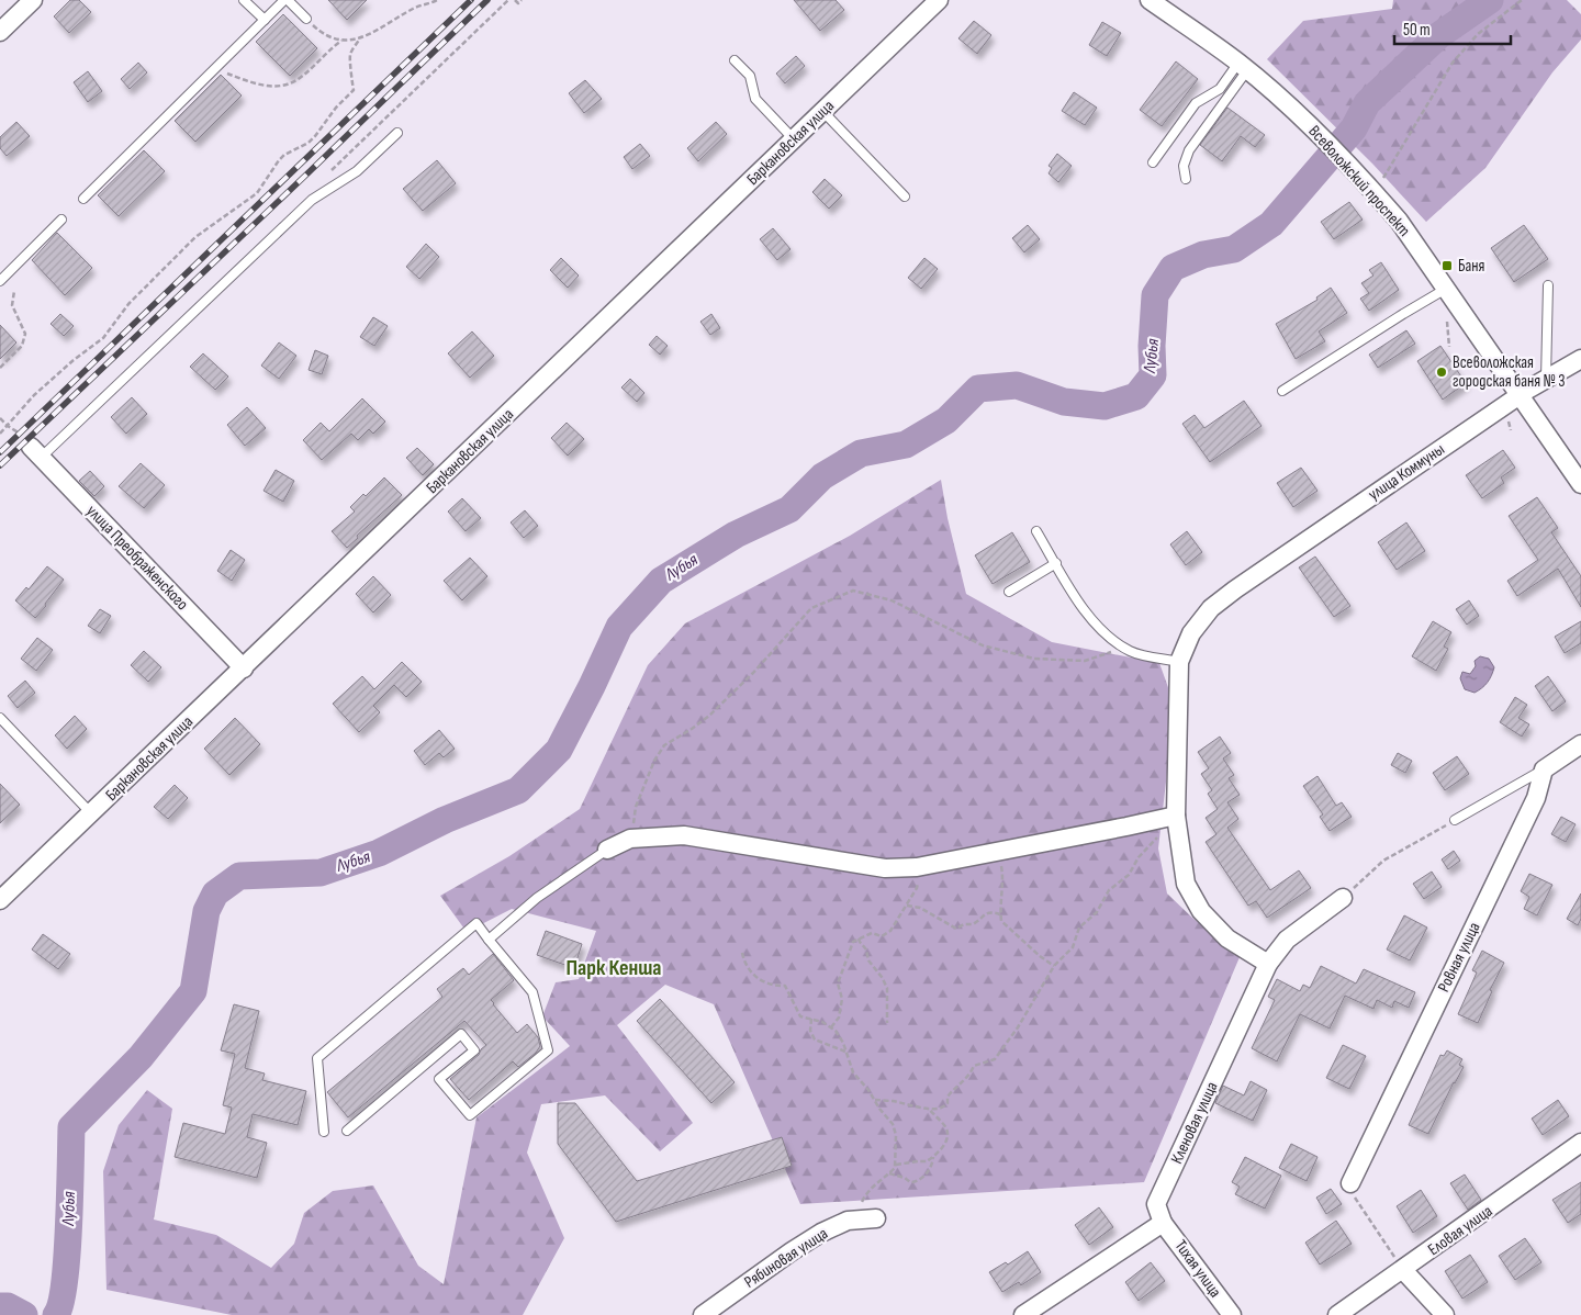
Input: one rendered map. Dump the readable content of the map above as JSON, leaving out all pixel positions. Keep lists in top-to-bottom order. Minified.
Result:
{"streets":{"street":["Баркановская улица","Всеволожский проспект","улица Коммуны","улица Преображенского","Ровная улица","Кленовая улица","Еловая улица","Рябиновая улица","Тихая улица"]},"crossings":[["Баркановская улица","улица Преображенского"],["Всеволожский проспект","улица Коммуны"],["Кленовая улица","Тихая улица"]],"districts":["Парк Кенша"],"water":["Лубья"],"places":{"transit":["Баня"],"other":["Всеволожская городская баня № 3"]},"scale_bar":"50 m"}
